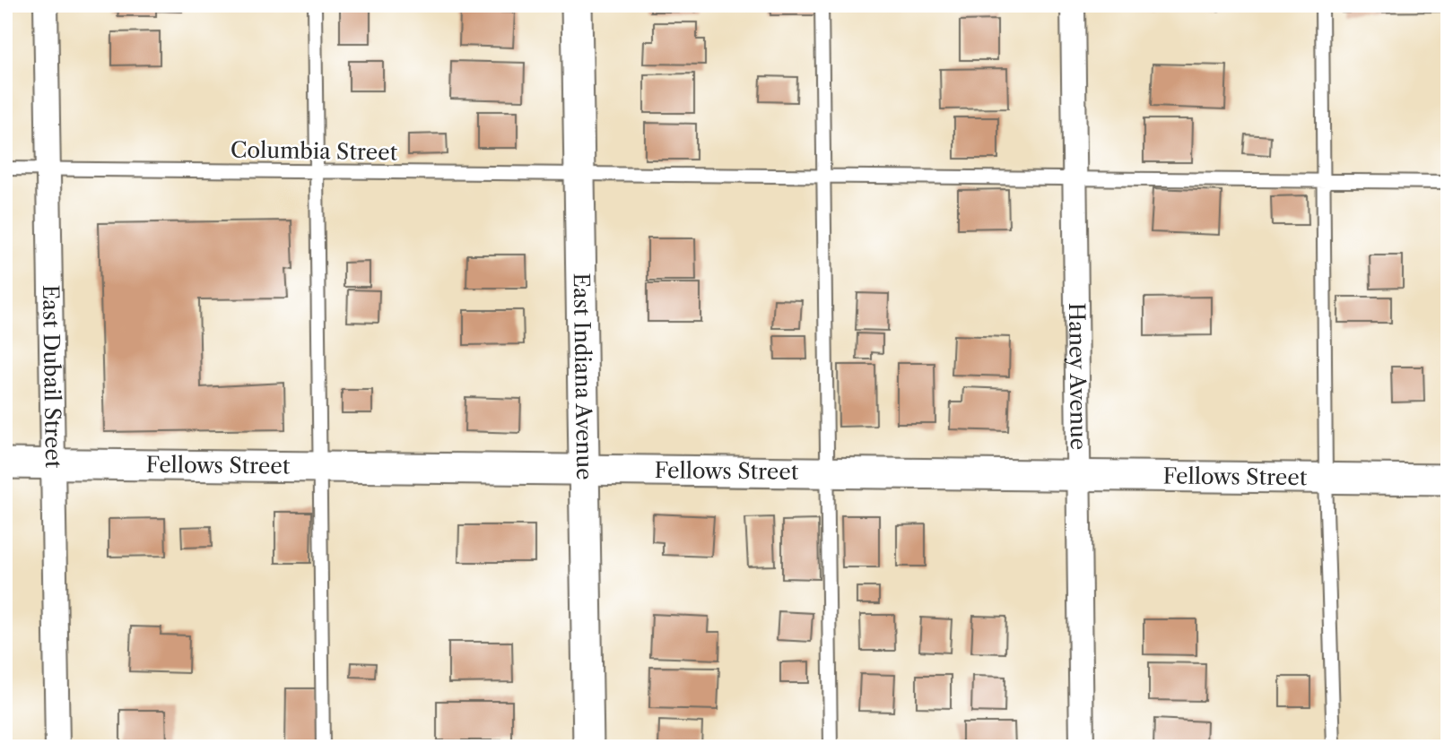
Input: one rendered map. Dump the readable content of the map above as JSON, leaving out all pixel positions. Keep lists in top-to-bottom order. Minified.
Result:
{"streets":{"street":["East Dubail Street","Haney Avenue","East Indiana Avenue","Fellows Street"],"lane":["Columbia Street"]},"crossings":[["Columbia Street","East Dubail Street"],["Columbia Street","Haney Avenue"],["Columbia Street","East Indiana Avenue"],["East Dubail Street","Fellows Street"],["Haney Avenue","Fellows Street"],["East Indiana Avenue","Fellows Street"]]}
